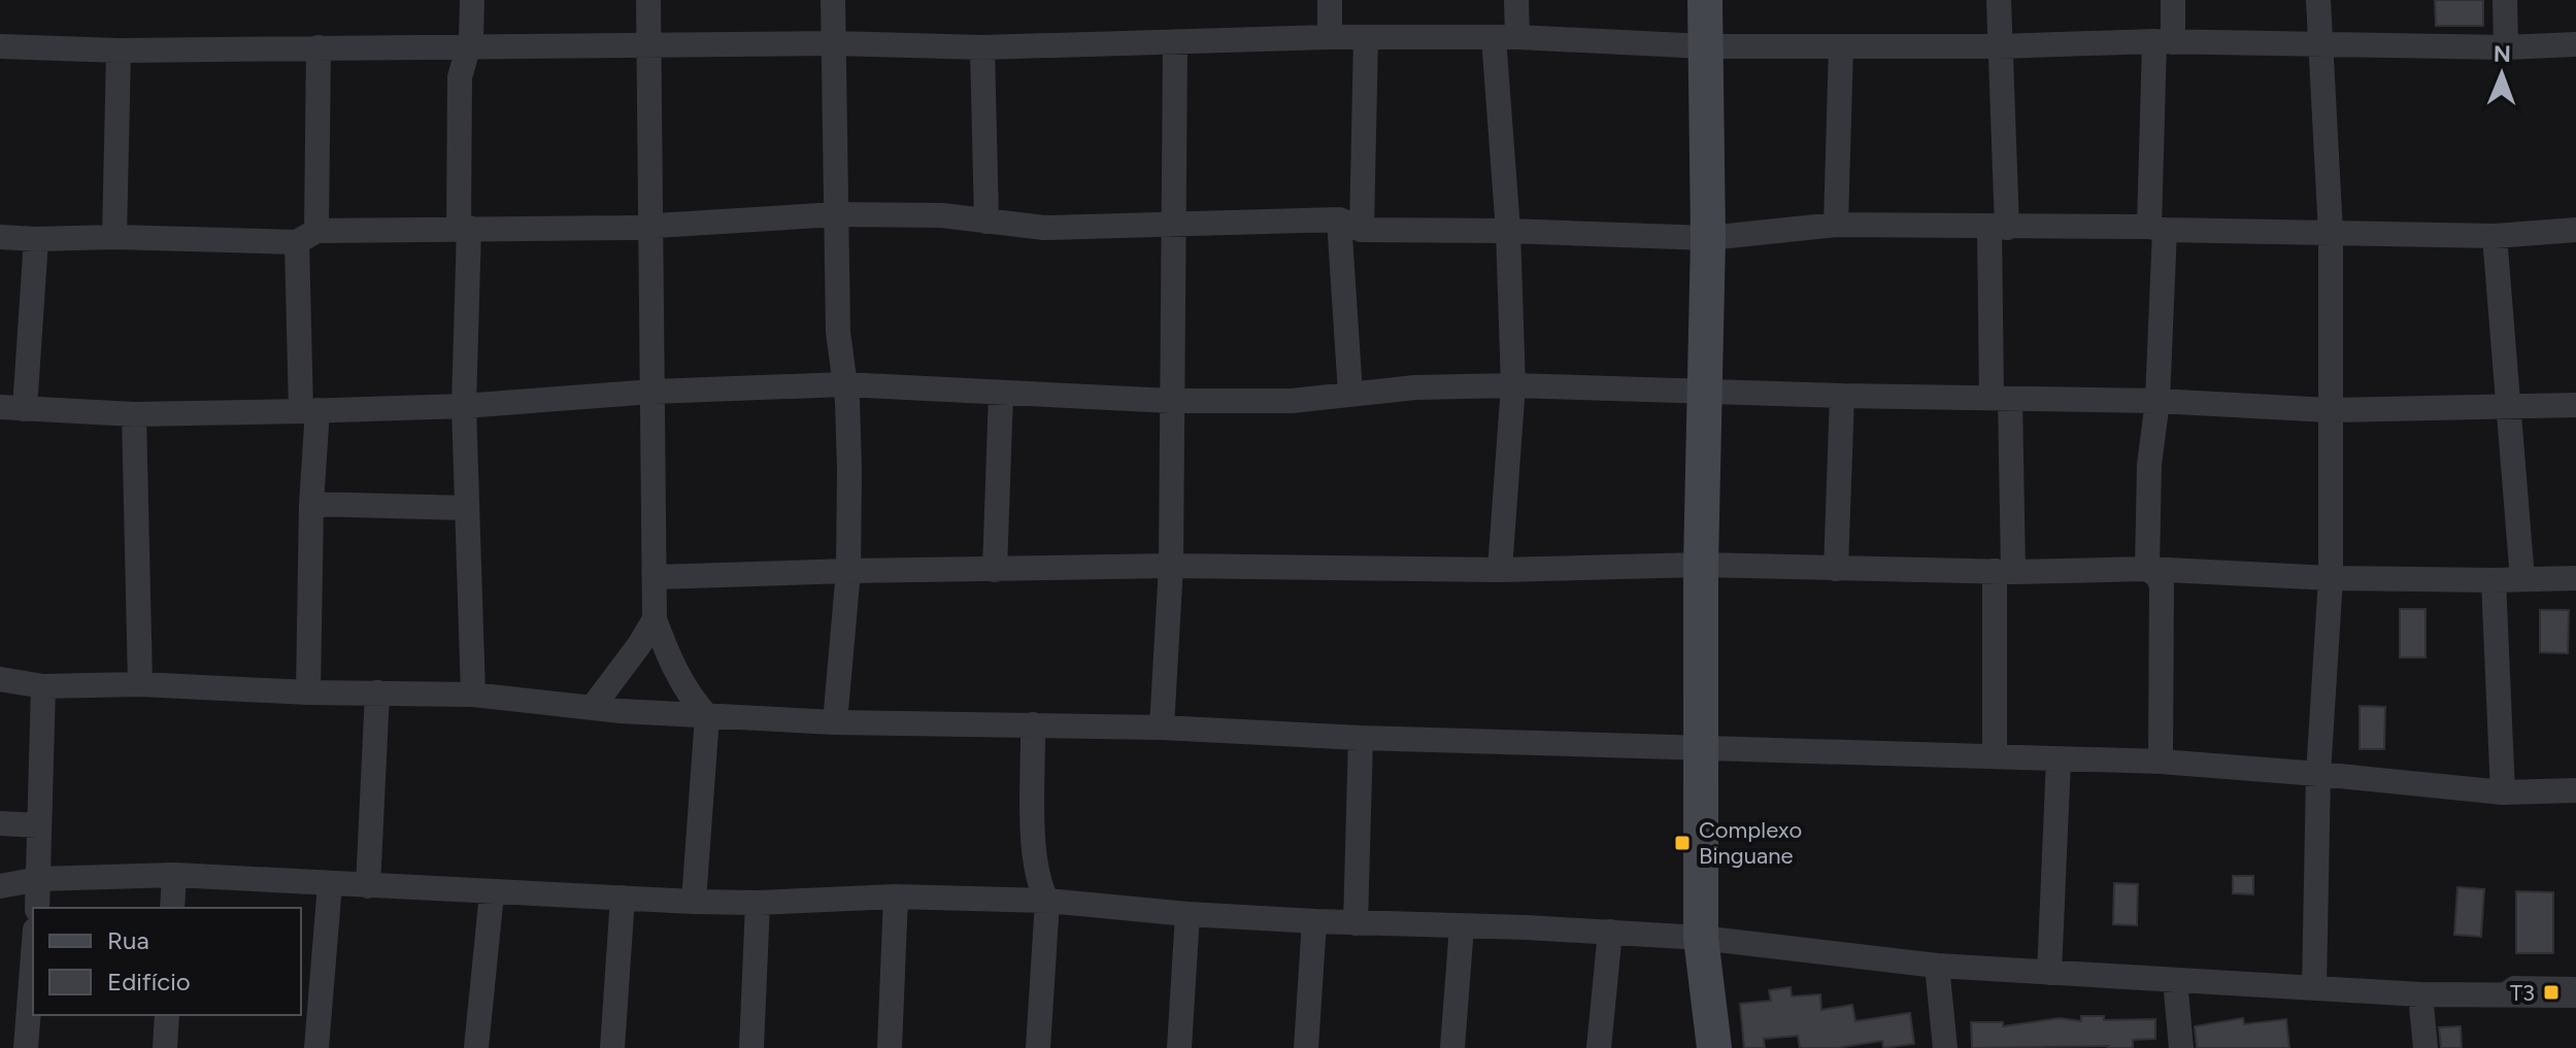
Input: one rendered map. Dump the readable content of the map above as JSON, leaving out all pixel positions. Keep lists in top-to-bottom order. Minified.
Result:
{"places":{"transit":["Complexo Binguane","T3"]},"legend":["Rua","Edifício"],"north":"top"}
